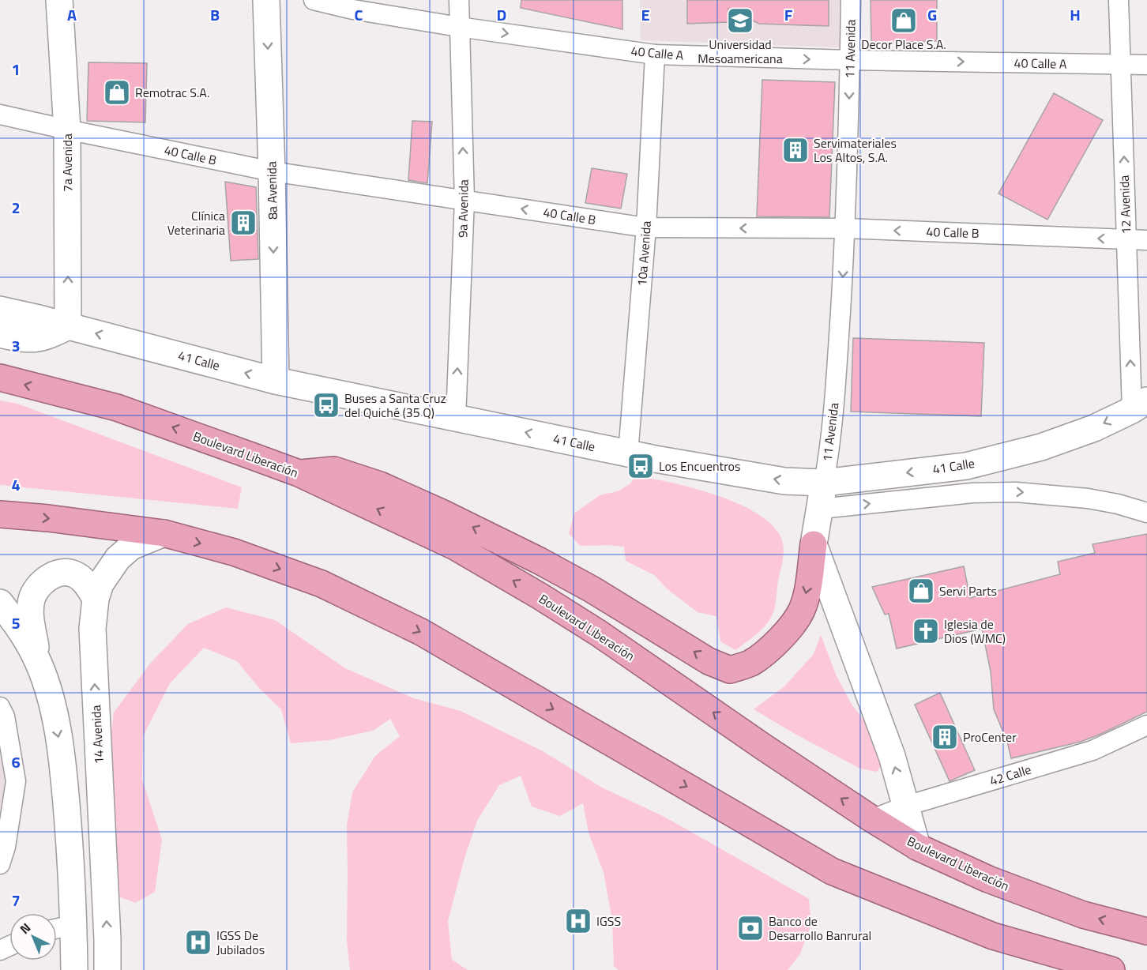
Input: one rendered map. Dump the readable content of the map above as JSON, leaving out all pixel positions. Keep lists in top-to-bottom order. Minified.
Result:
{"streets":{"highway":["Boulevard Liberación"],"main road":["11 Avenida","7a Avenida","8a Avenida","41 Calle","14 Avenida"],"street":["40 Calle A","40 Calle B","12 Avenida","9a Avenida","10a Avenida","42 Calle"]},"crossings":[["11 Avenida","40 Calle A"],["11 Avenida","40 Calle B"],["11 Avenida","41 Calle"],["40 Calle A","12 Avenida"],["40 Calle A","9a Avenida"],["40 Calle A","10a Avenida"],["40 Calle B","7a Avenida"],["40 Calle B","8a Avenida"],["40 Calle B","12 Avenida"],["40 Calle B","9a Avenida"],["40 Calle B","10a Avenida"],["7a Avenida","41 Calle"],["8a Avenida","41 Calle"],["12 Avenida","41 Calle"],["9a Avenida","41 Calle"],["10a Avenida","41 Calle"],["Boulevard Liberación","42 Calle"]],"one_way":["11 Avenida","40 Calle A","40 Calle B","7a Avenida","8a Avenida","12 Avenida","9a Avenida","41 Calle"],"places":{"school or university":["Universidad Mesoamericana"],"shop":["Decor Place S.A.","Remotrac S.A.","Servi Parts"],"building":["Servimateriales Los Altos, S.A.","Clínica Veterinaria","ProCenter"],"bus stop":["Buses a Santa Cruz del Quiché (35 Q)","Los Encuentros"],"church":["Iglesia de Dios (WMC)"],"hospital":["IGSS","IGSS De Jubilados"],"bank":["Banco de Desarrollo Banrural"]},"north":"top left","grid":{"columns":["A","B","C","D","E","F","G","H"],"rows":["1","2","3","4","5","6","7"]}}
